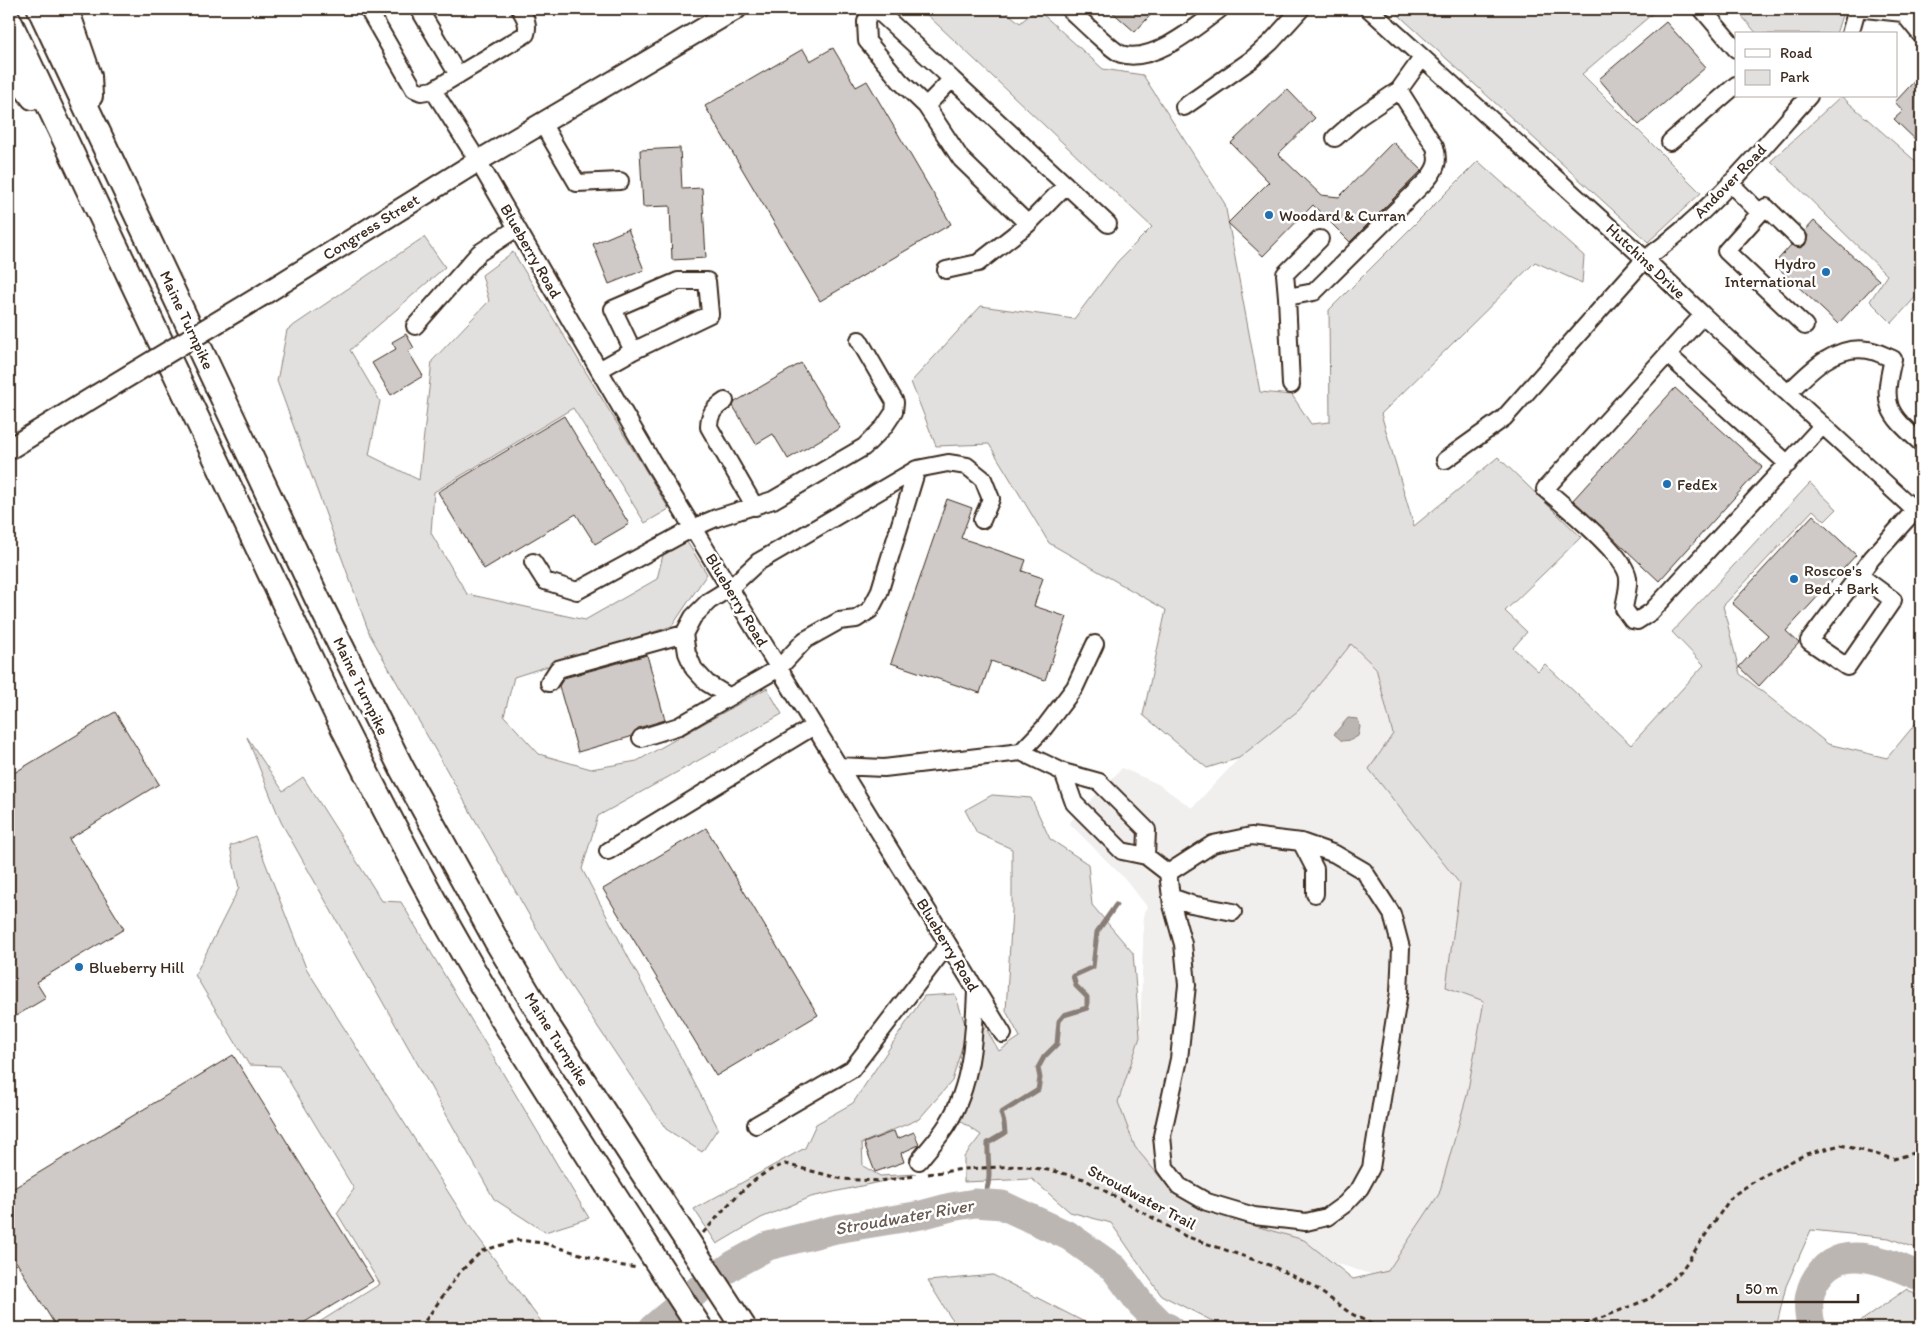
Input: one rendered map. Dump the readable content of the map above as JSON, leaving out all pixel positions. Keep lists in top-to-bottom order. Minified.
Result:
{"streets":{"highway":["Maine Turnpike"],"main road":["Congress Street"],"street":["Andover Road","Blueberry Road","Hutchins Drive"],"path":["Stroudwater Trail"]},"crossings":[["Andover Road","Hutchins Drive"],["Congress Street","Blueberry Road"]],"water":["Stroudwater River"],"places":["Woodard & Curran","Hydro International","FedEx","Roscoe's Bed + Bark","Blueberry Hill"],"legend":["Road","Park"],"scale_bar":"50 m"}
